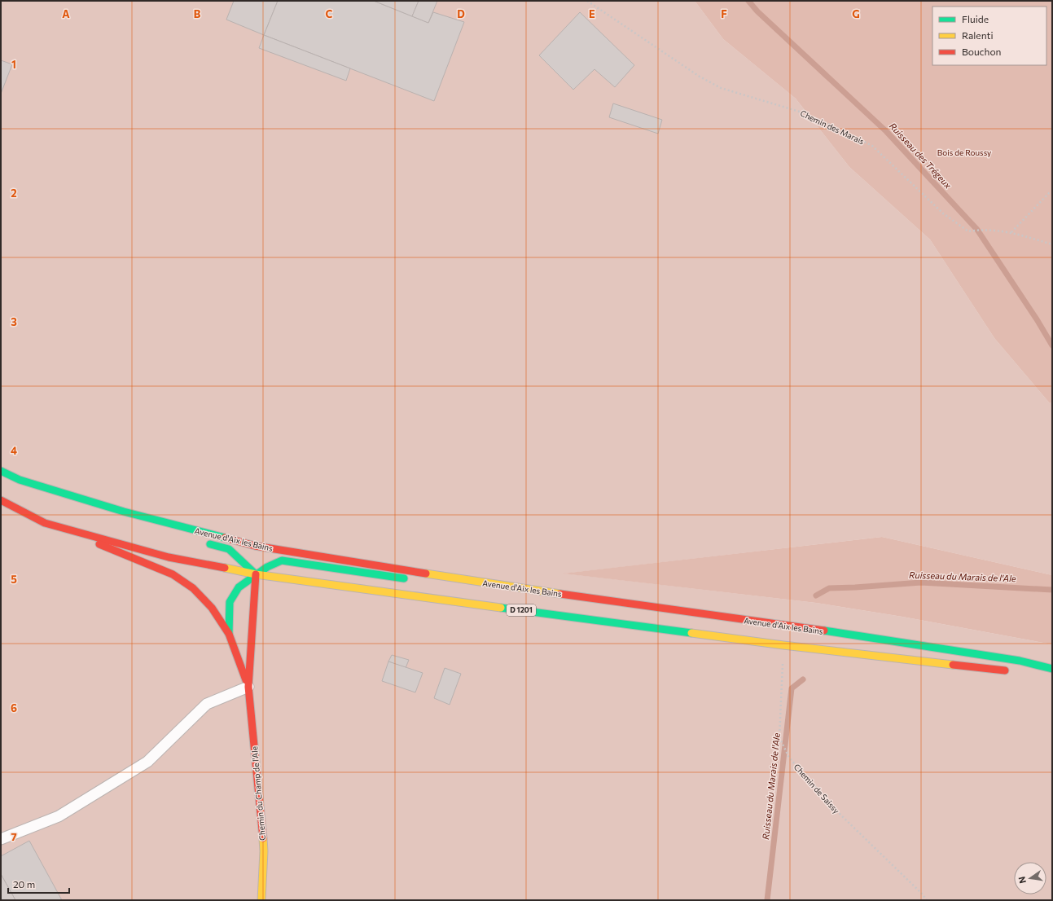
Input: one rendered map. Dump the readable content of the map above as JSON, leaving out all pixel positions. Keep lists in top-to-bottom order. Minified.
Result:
{"streets":{"main road":["Avenue d'Aix les Bains","D 1201","Chemin du Champ de l'Ale"],"path":["Chemin des Marais","Chemin de Saissy"]},"crossings":[["D 1201","Chemin de Saissy"]],"water":["Ruisseau des Trégeux","Ruisseau du Marais de l'Ale"],"parks":["Bois de Roussy"],"legend":["Fluide","Ralenti","Bouchon"],"scale_bar":"20 m","north":"left","grid":{"columns":["A","B","C","D","E","F","G"],"rows":["1","2","3","4","5","6","7"]}}
